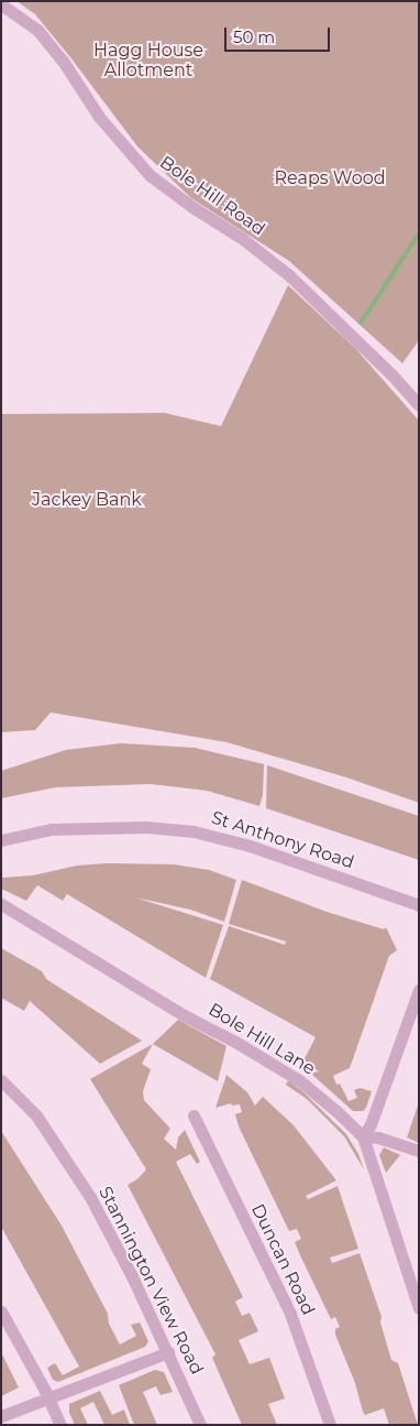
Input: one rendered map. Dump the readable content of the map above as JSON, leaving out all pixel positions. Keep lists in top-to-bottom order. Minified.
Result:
{"streets":{"street":["Bole Hill Road","St Anthony Road","Bole Hill Lane","Duncan Road","Stannington View Road"]},"parks":["Hagg House Allotment","Reaps Wood","Jackey Bank"],"scale_bar":"50 m"}
